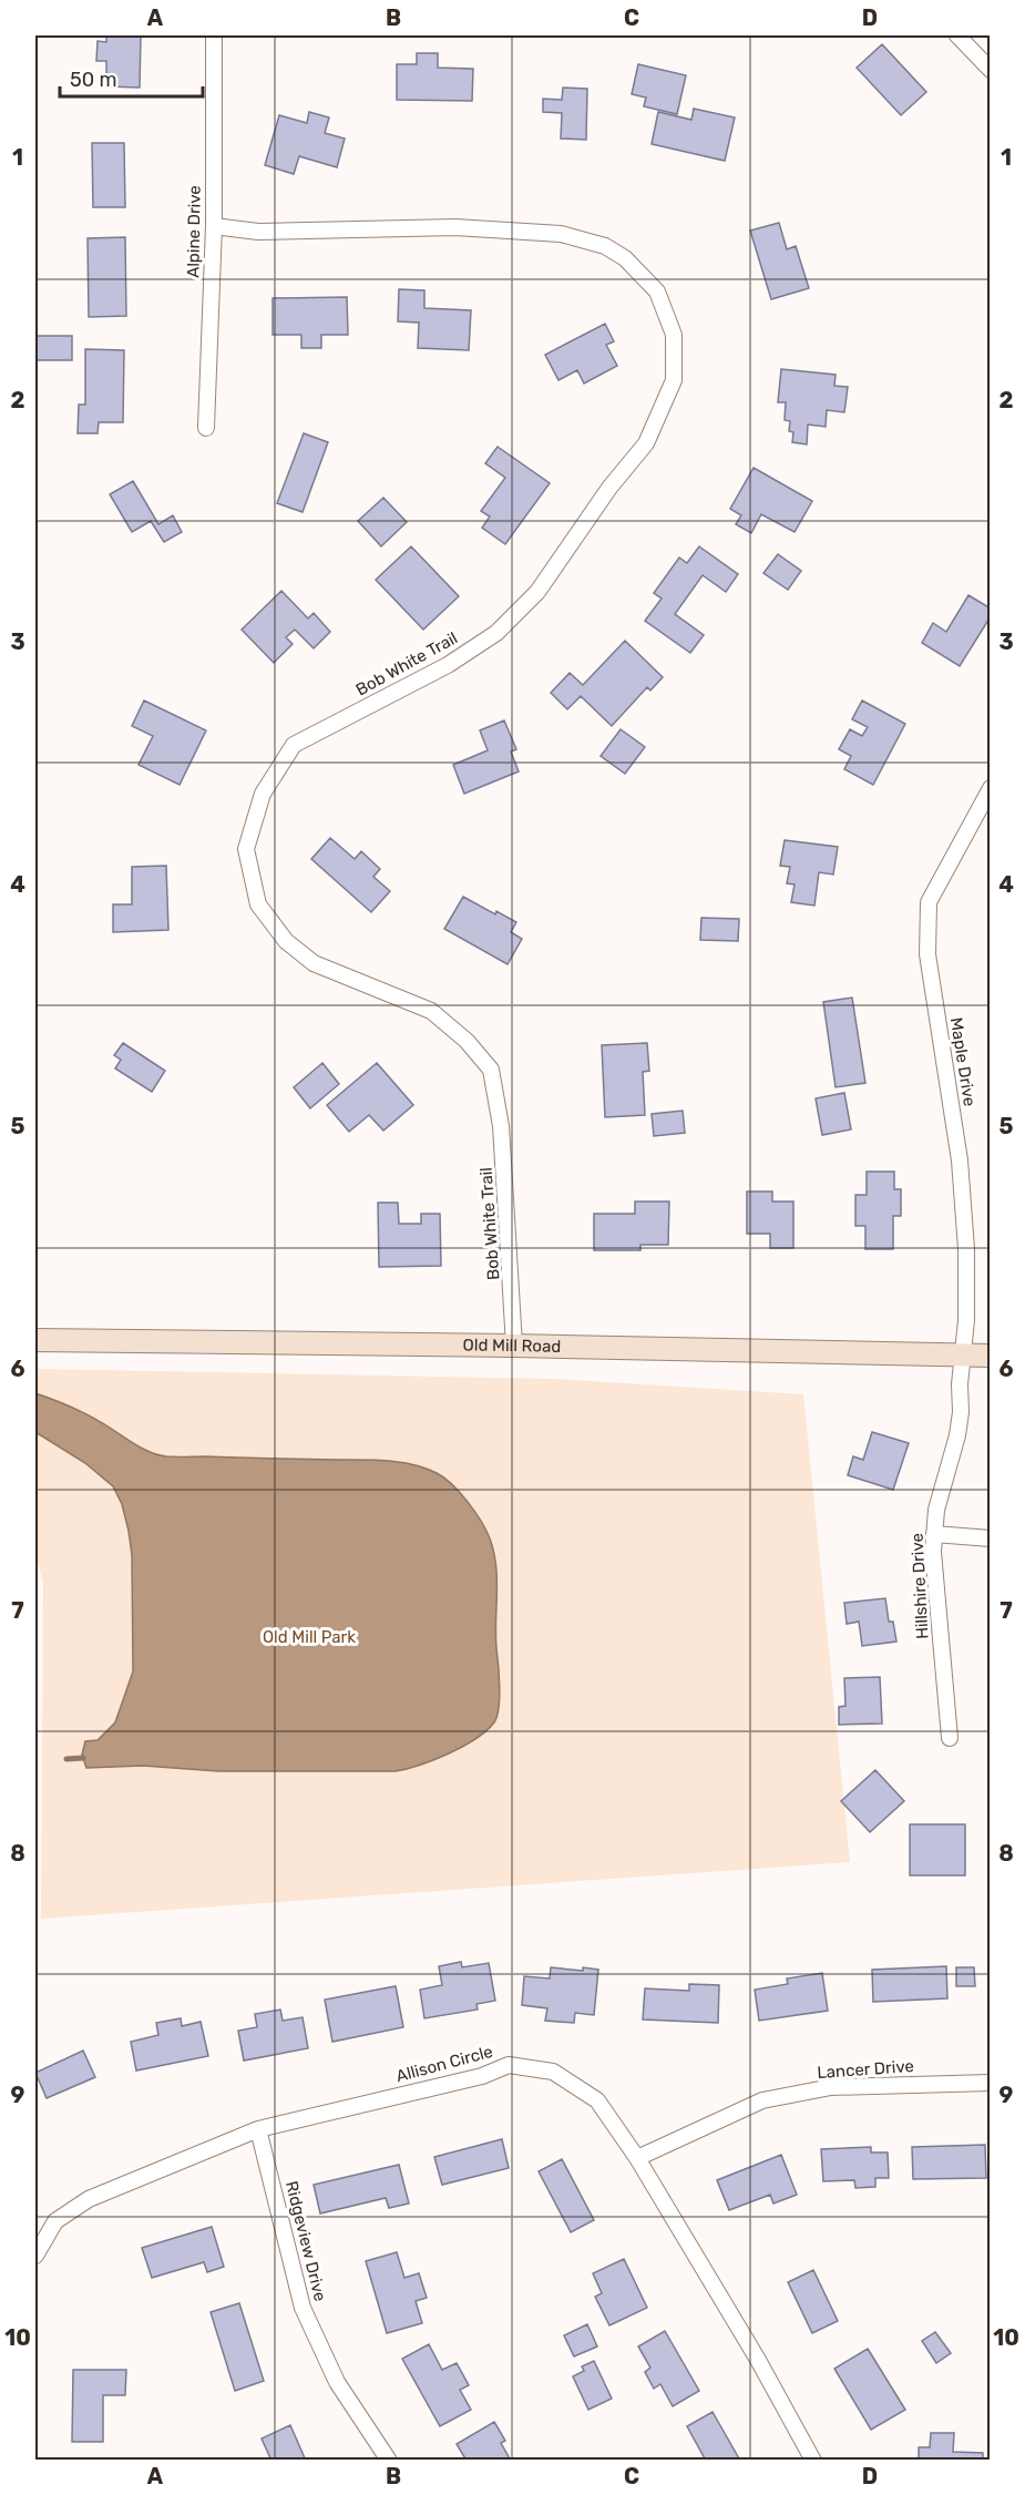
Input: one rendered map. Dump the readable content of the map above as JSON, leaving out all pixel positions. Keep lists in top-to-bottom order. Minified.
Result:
{"streets":{"street":["Alpine Drive","Bob White Trail","Maple Drive","Old Mill Road","Hillshire Drive","Allison Circle","Lancer Drive","Ridgeview Drive"]},"crossings":[["Alpine Drive","Bob White Trail"],["Bob White Trail","Old Mill Road"],["Maple Drive","Old Mill Road"],["Maple Drive","Hillshire Drive"],["Old Mill Road","Hillshire Drive"],["Allison Circle","Lancer Drive"],["Allison Circle","Ridgeview Drive"]],"parks":["Old Mill Park"],"scale_bar":"50 m","grid":{"columns":["A","B","C","D"],"rows":["1","2","3","4","5","6","7","8","9","10"]}}
